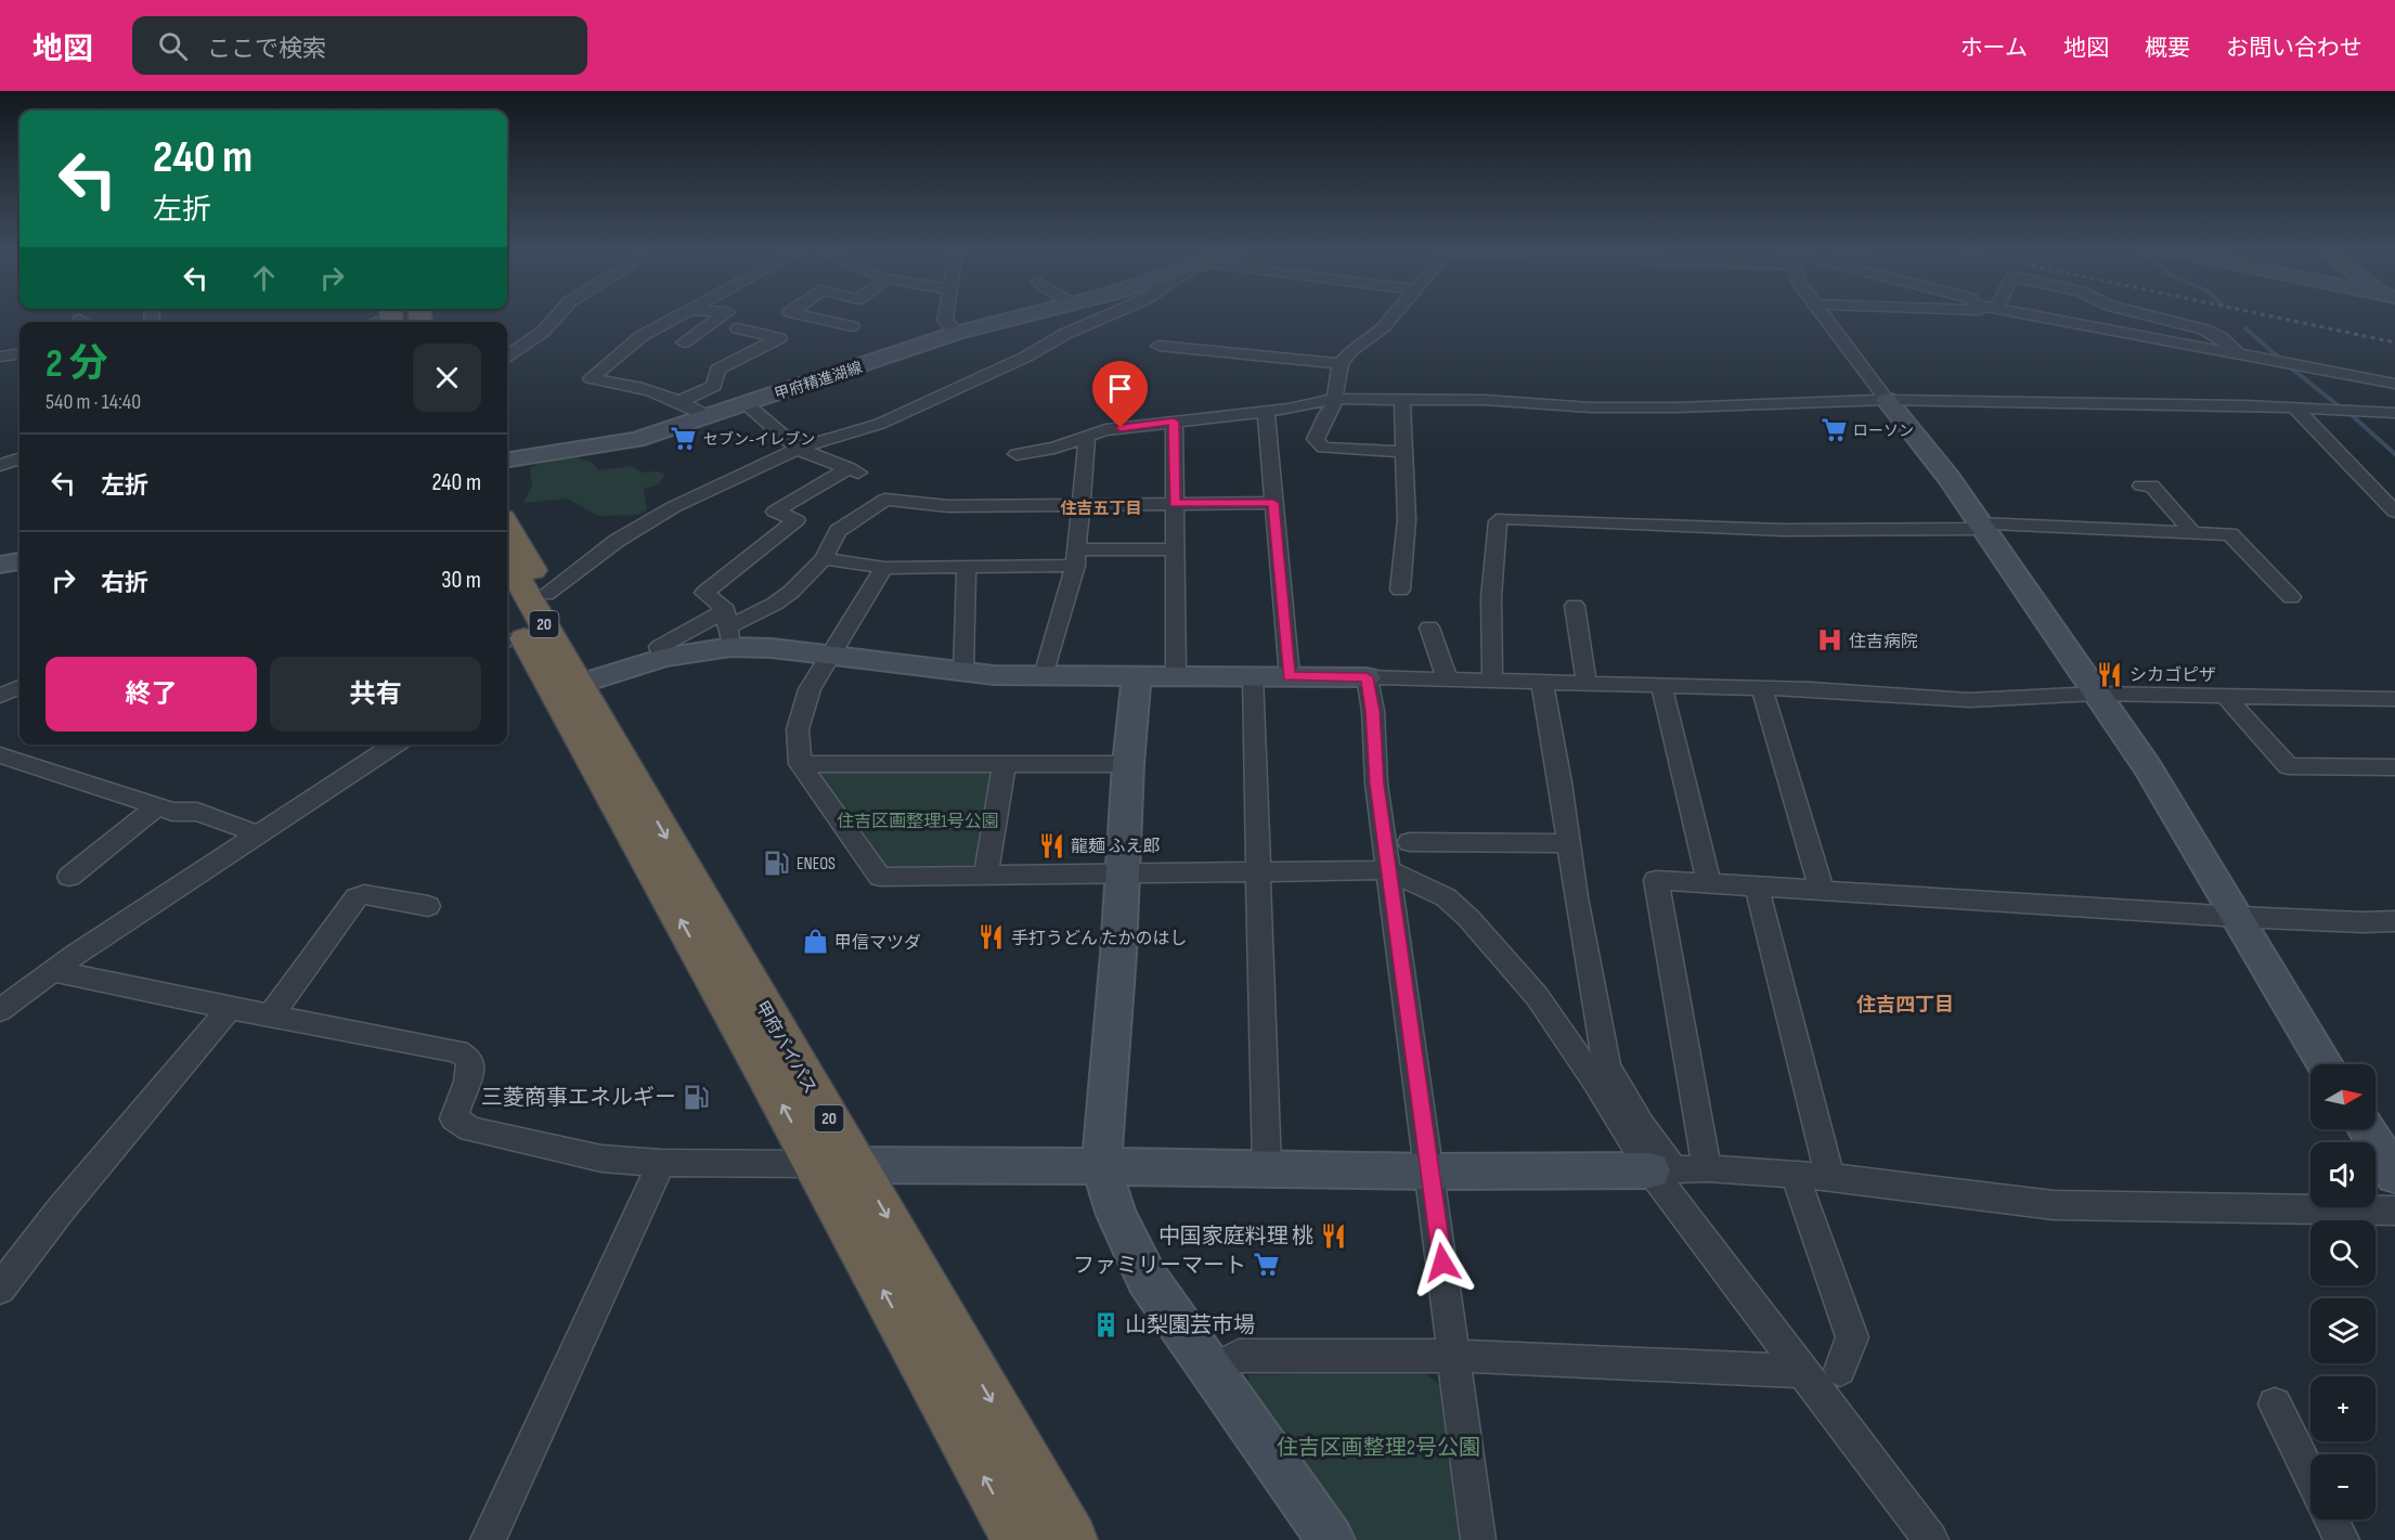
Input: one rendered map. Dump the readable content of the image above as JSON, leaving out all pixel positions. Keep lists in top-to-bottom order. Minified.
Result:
{"streets":{"highway":["20","甲府バイパス"],"street":["甲府精進湖線"]},"districts":["住吉五丁目","住吉四丁目"],"parks":["住吉区画整理1号公園","住吉区画整理2号公園"],"places":{"supermarket":["ローソン","セブン-イレブン","ファミリーマート"],"hospital":["住吉病院"],"restaurant":["シカゴピザ","龍麺 ふえ郎","手打うどん たかのはし","中国家庭料理 桃"],"fuel station":["ENEOS","三菱商事エネルギー"],"shop":["甲信マツダ"],"building":["山梨園芸市場"]},"north":"right","page":{"header":"地図","search":"ここで検索","nav":["ホーム","地図","概要","お問い合わせ"],"turn":["240 m","左折"],"heading":["2 分","540 m · 14:40"],"list":[{"name":"左折","value":"240 m"},{"name":"右折","value":"30 m"}],"buttons":["終了","共有"],"map_buttons":["+","−"]}}
